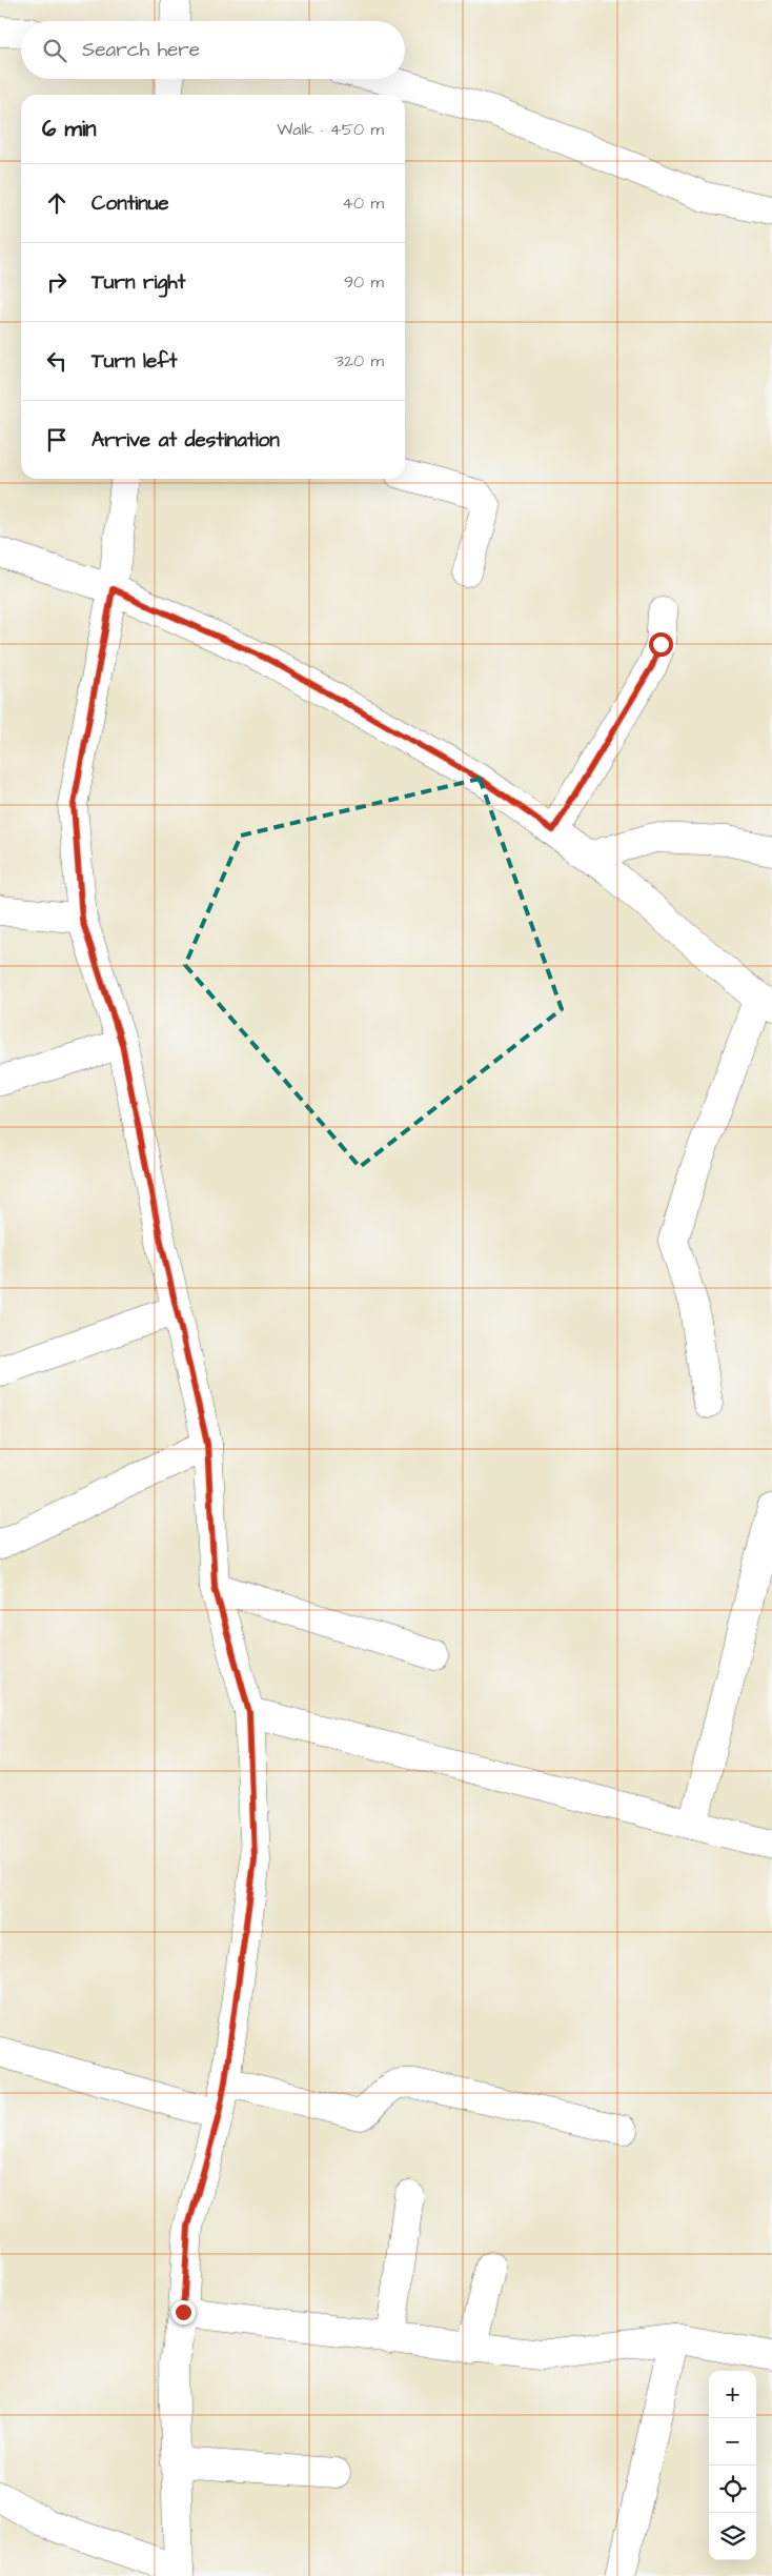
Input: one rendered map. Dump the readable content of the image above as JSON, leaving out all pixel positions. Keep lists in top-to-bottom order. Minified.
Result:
{"page":{"search":"Search here","heading":["6 min","Walk · 450 m"],"list":[["Continue","40 m"],["Turn right","90 m"],["Turn left","320 m"],"Arrive at destination"],"map_buttons":["+","−"]}}
